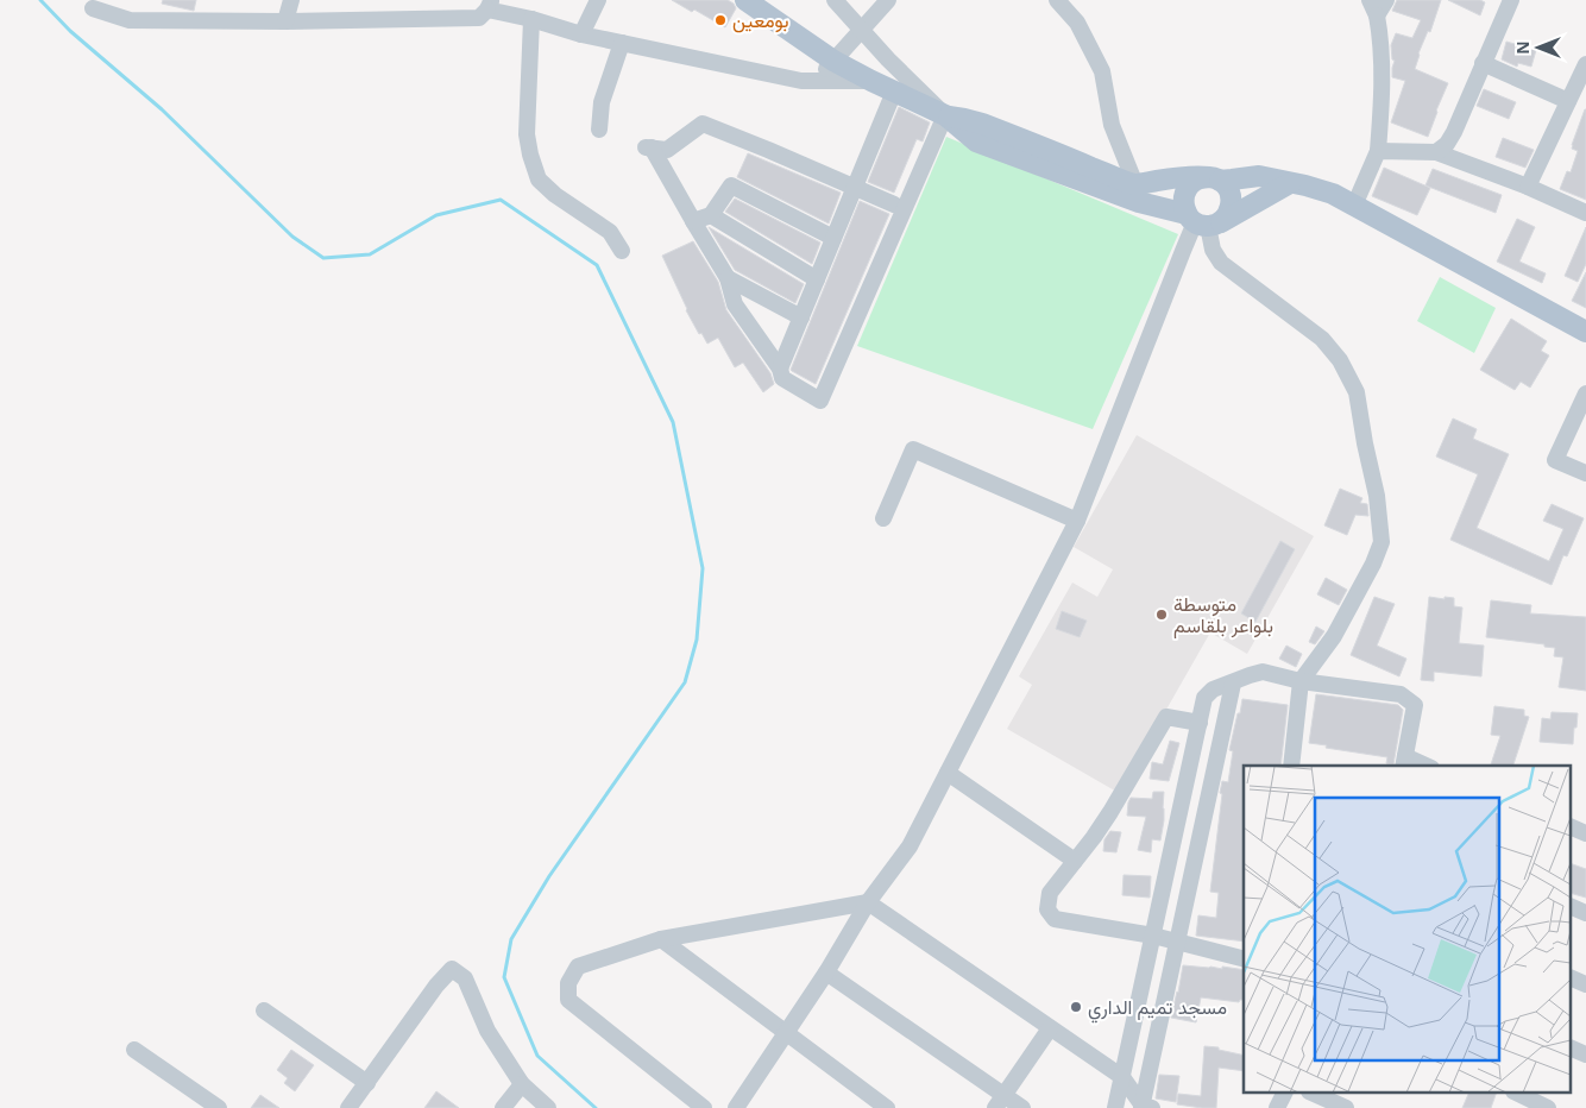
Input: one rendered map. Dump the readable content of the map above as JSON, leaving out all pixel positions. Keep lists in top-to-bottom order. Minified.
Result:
{"places":["بومعين","متوسطة بلواعر بلقاسم","مسجد تميم الداري"],"north":"left"}
